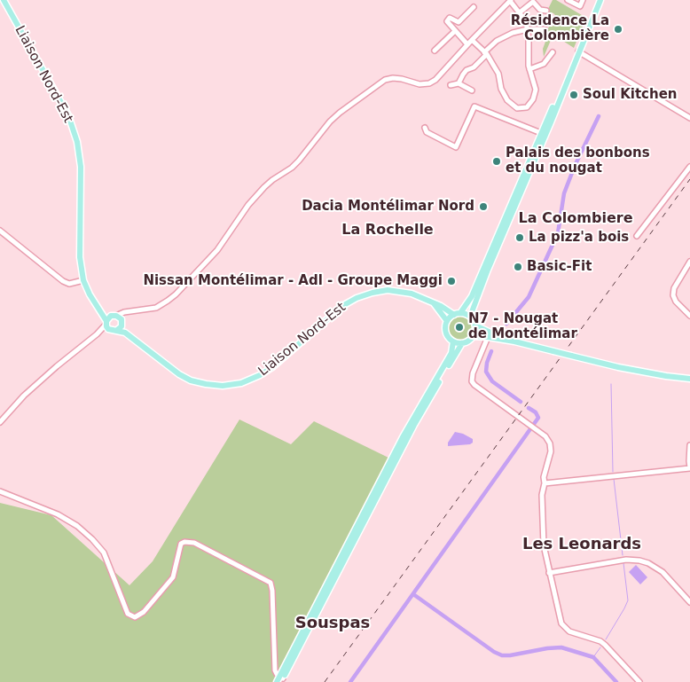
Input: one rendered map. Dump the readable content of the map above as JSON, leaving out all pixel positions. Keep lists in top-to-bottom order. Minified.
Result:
{"streets":{"main road":["Liaison Nord-Est"]},"districts":["La Colombiere","La Rochelle","Les Leonards","Souspas"],"places":["Résidence La Colombière","Soul Kitchen","Palais des bonbons et du nougat","Dacia Montélimar Nord","La pizz'a bois","Basic-Fit","Nissan Montélimar - Adl - Groupe Maggi","N7 - Nougat de Montélimar"]}
